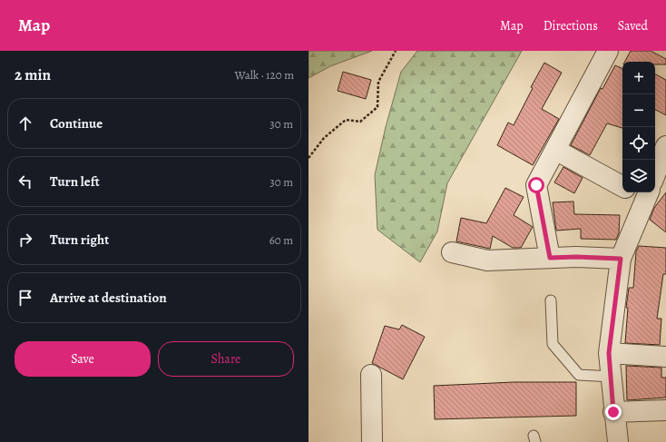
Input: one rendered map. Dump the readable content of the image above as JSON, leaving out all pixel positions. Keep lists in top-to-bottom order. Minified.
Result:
{"page":{"header":"Map","nav":["Map","Directions","Saved"],"heading":["2 min","Walk · 120 m"],"map_buttons":["+","−"],"list":[["Continue","30 m"],["Turn left","30 m"],["Turn right","60 m"],"Arrive at destination"],"buttons":["Save","Share"]}}
